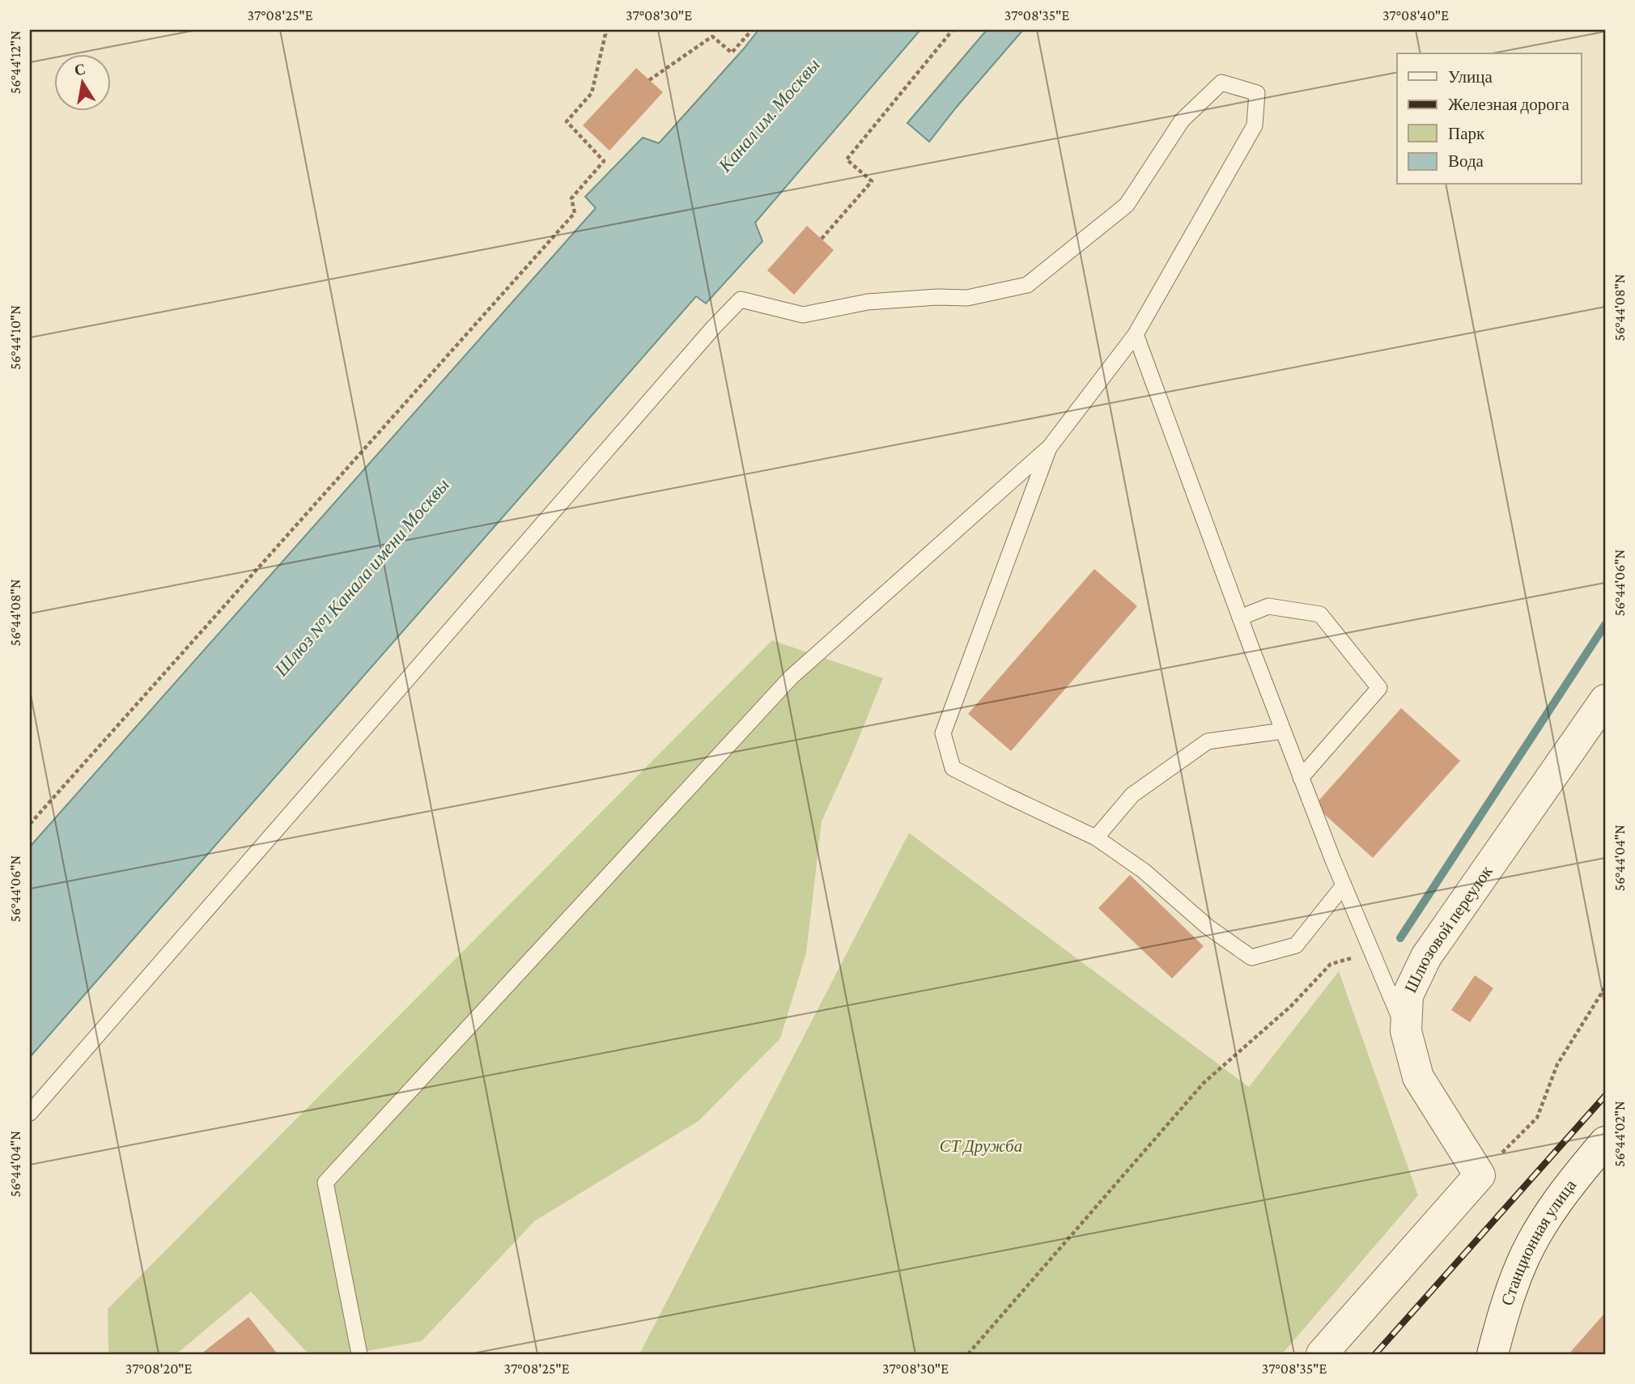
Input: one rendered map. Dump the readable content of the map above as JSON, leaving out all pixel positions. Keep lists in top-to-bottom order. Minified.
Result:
{"streets":{"street":["Шлюзовой переулок","Станционная улица"]},"water":["Канал им. Москвы","Шлюз №1 Канала имени Москвы"],"parks":["СТ Дружба"],"legend":["Улица","Железная дорога","Парк","Вода"],"north":"top","coordinates":["37°08'25\"E","37°08'30\"E","37°08'35\"E","37°08'40\"E","56°44'12\"N","56°44'08\"N","56°44'10\"N","56°44'06\"N","56°44'04\"N","56°44'02\"N","37°08'20\"E"]}
